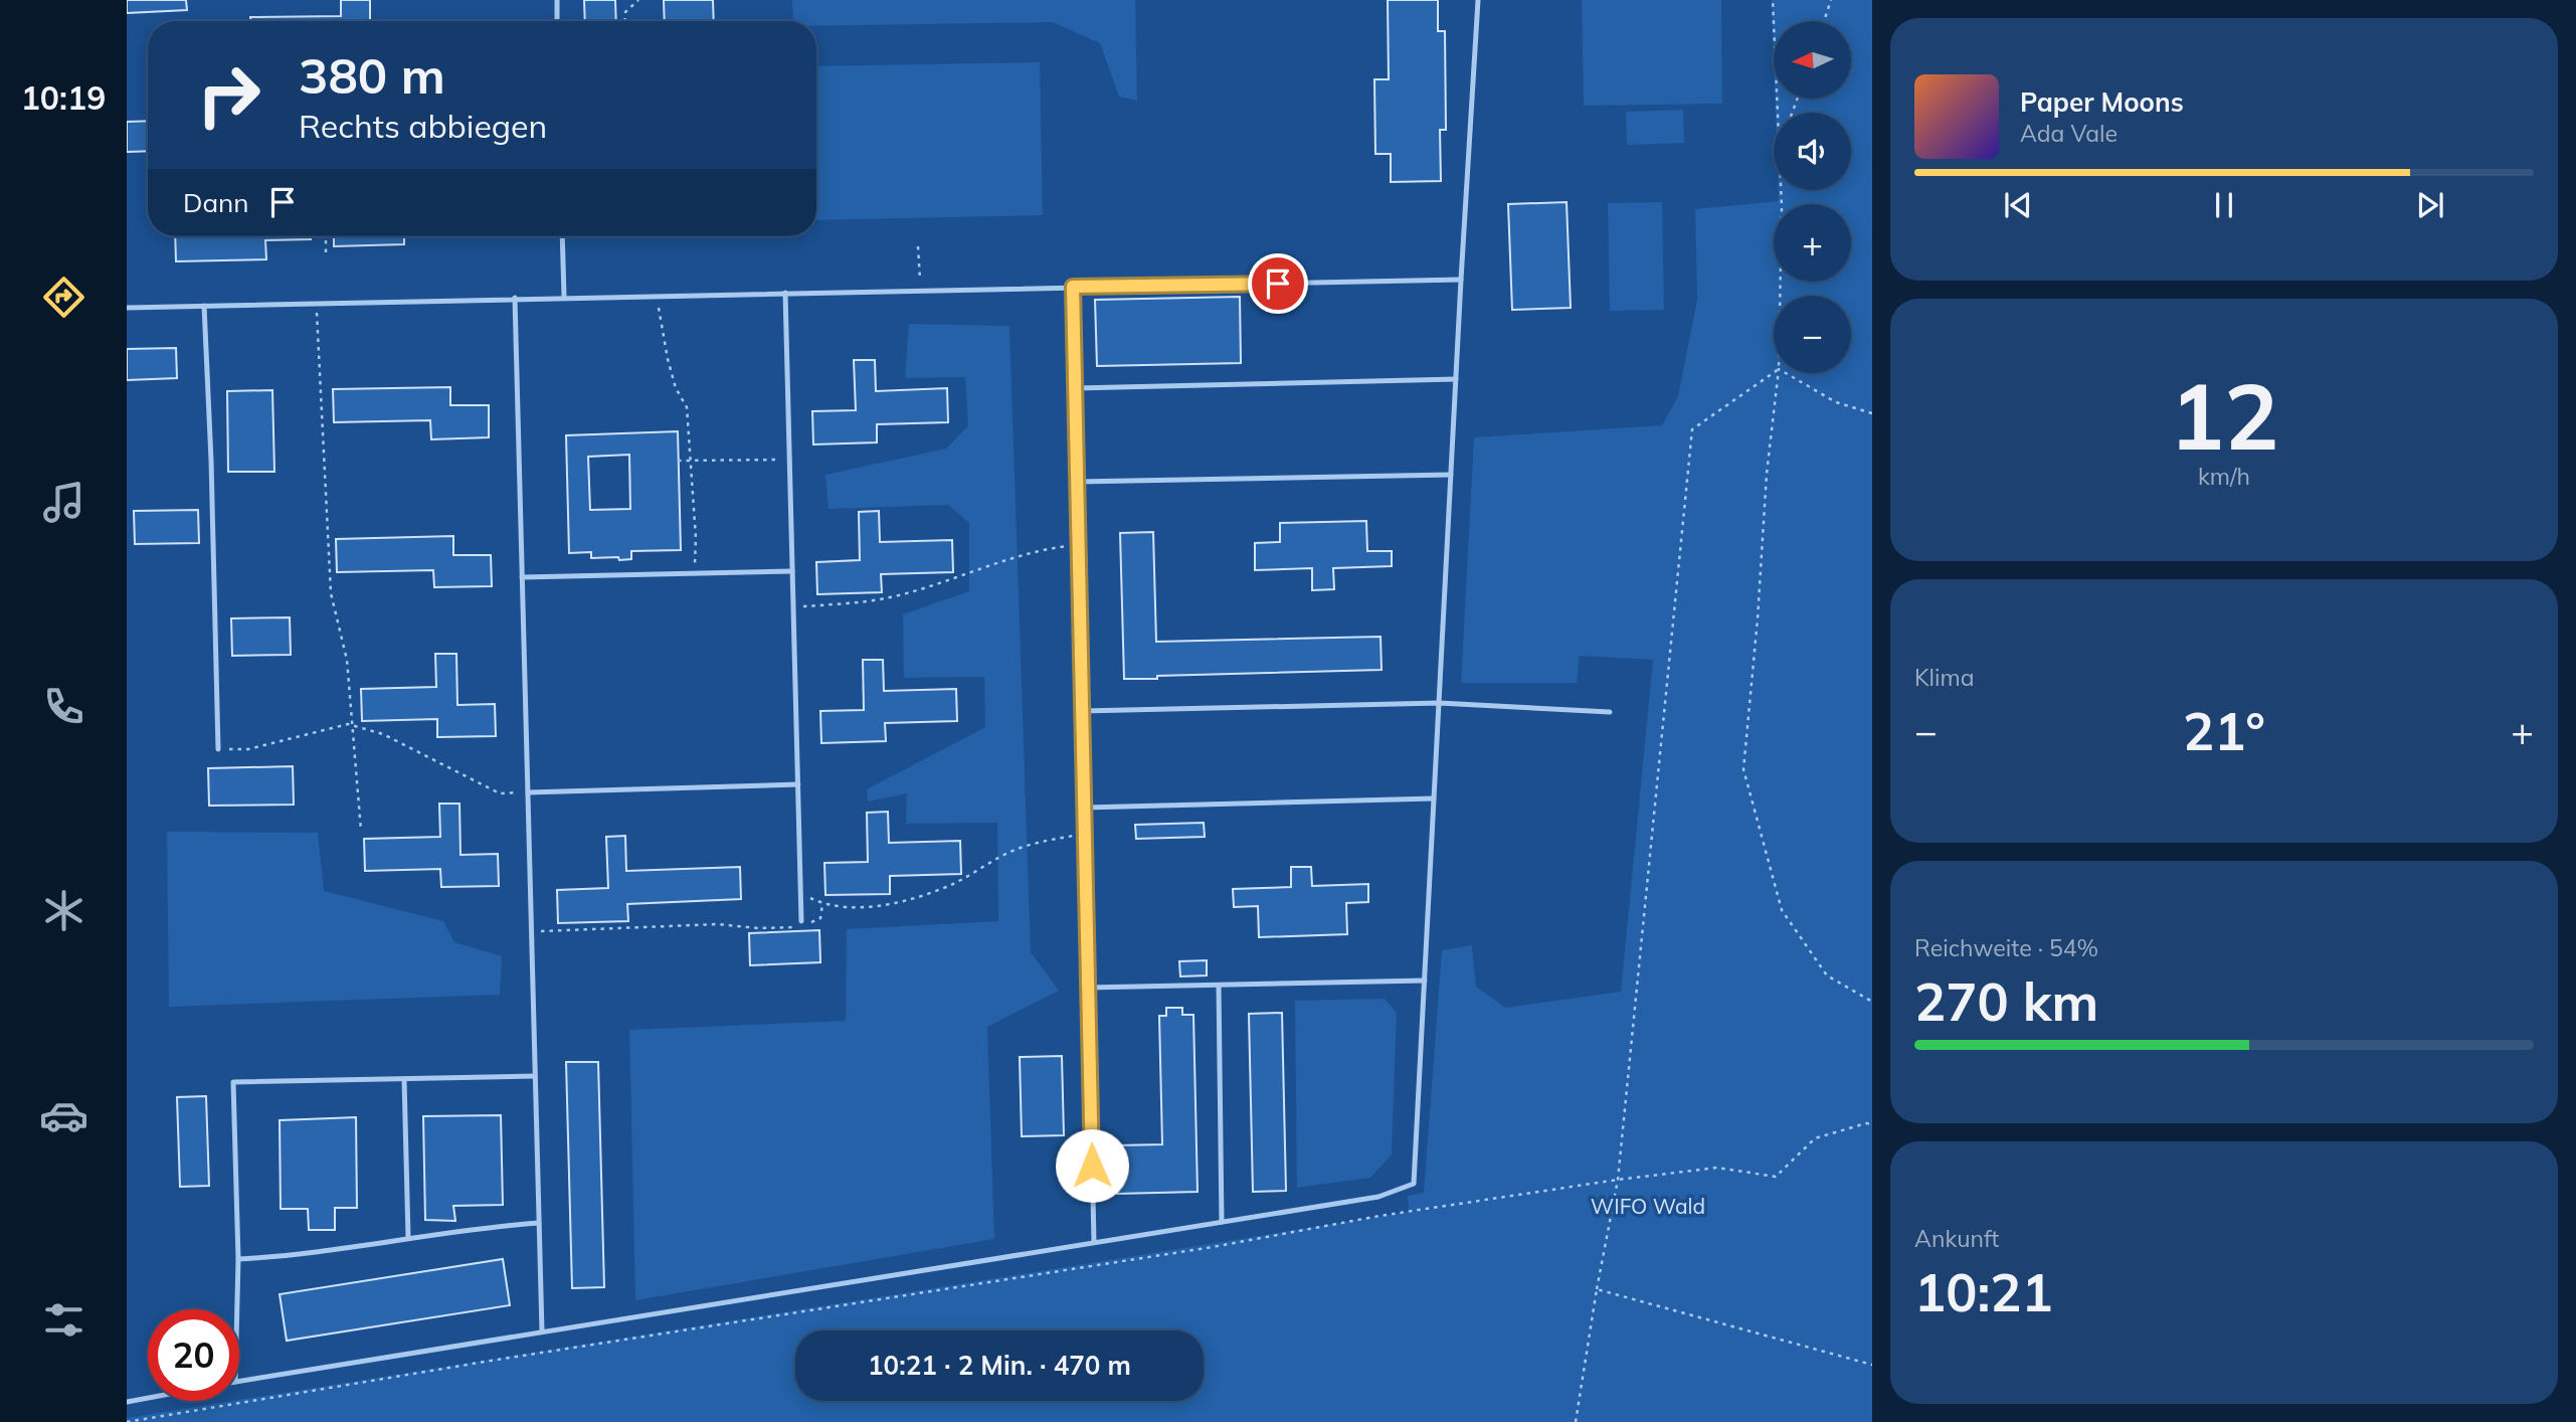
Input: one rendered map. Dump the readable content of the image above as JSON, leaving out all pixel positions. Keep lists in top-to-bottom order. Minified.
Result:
{"parks":["WIFO Wald"],"north":"left","page":{"tabs":"10:19","map_buttons":["+","−"],"turn":["380 m","Rechts abbiegen"],"song":["Paper Moons","Ada Vale"],"then":"Dann","tile":[["12","km/h"],"Klima",["Reichweite · 54%","270 km"],["Ankunft","10:21"]],"heat":["−","21°","+"],"limit":"20","trip":"10:21 · 2 Min. · 470 m"}}
